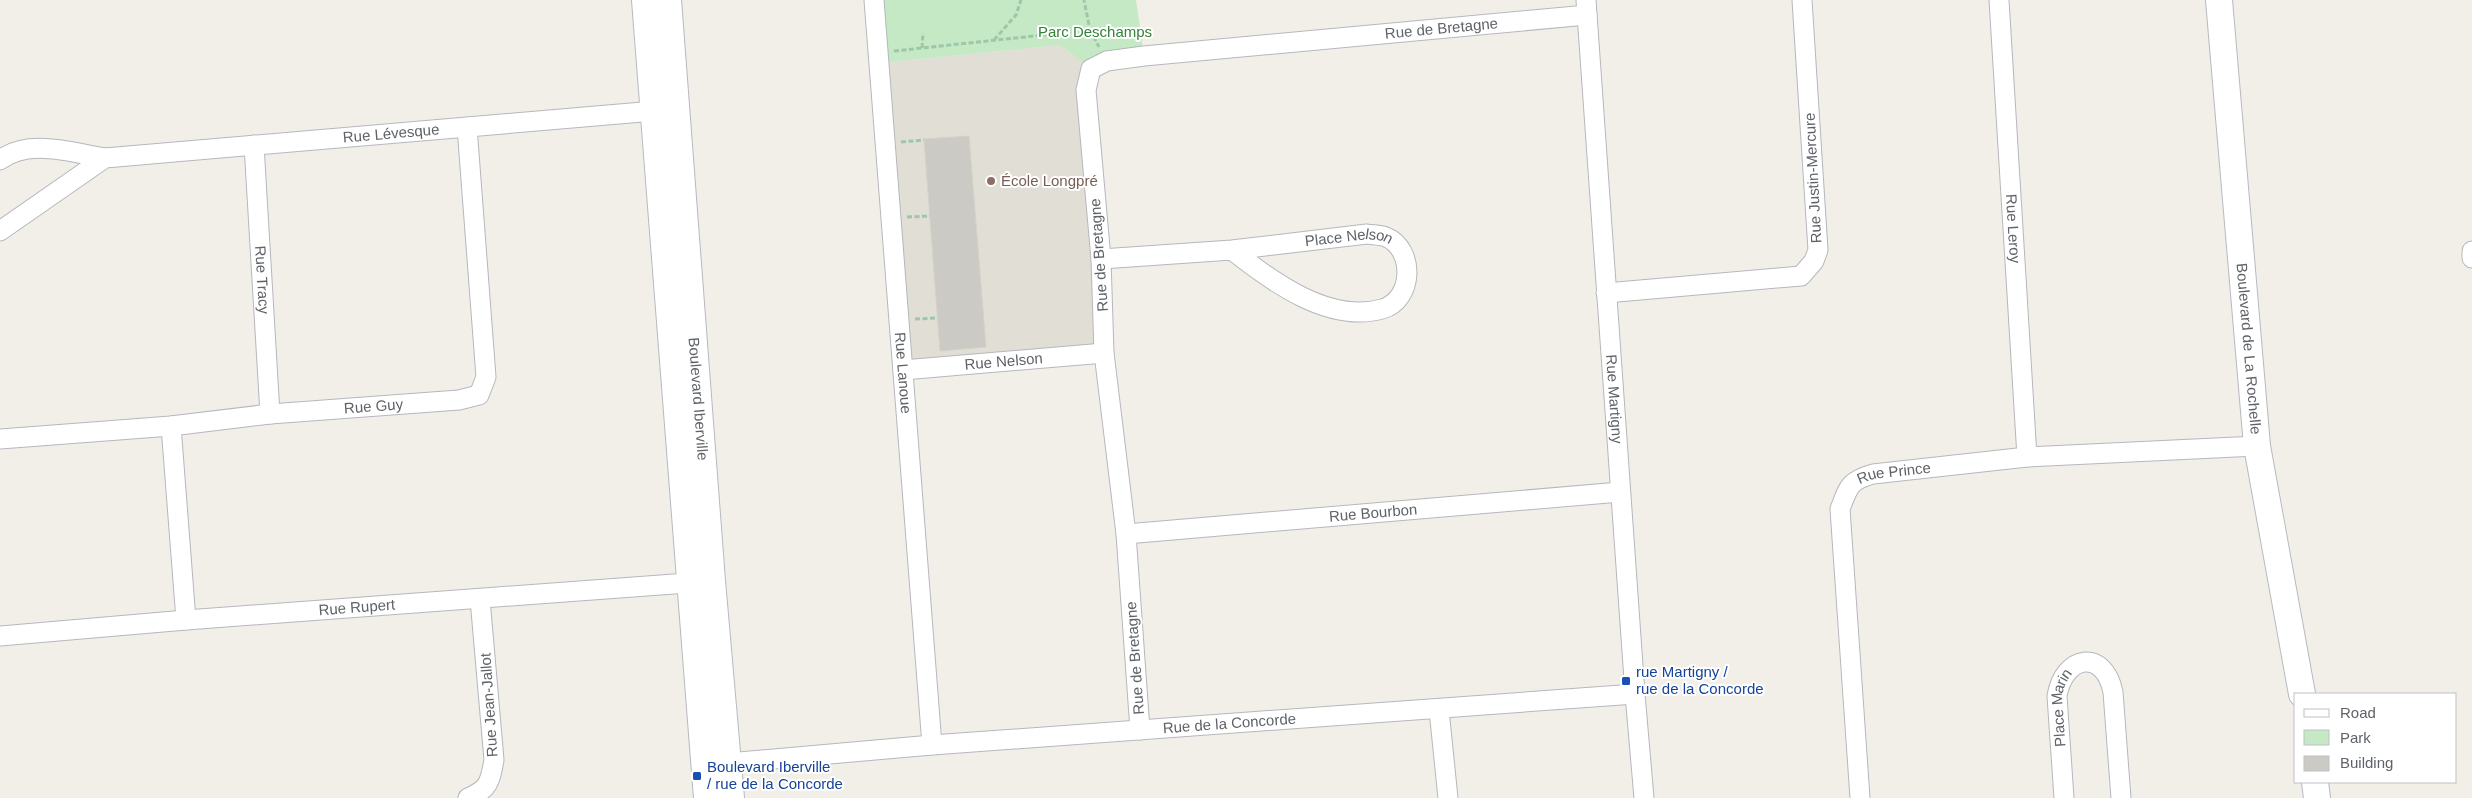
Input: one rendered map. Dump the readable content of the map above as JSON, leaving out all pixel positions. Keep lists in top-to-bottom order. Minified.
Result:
{"streets":{"street":["Rue de Bretagne","Rue Lévesque","Rue Justin-Mercure","Rue Leroy","Place Nelson","Rue Tracy","Boulevard de La Rochelle","Rue Nelson","Rue Lanoue","Boulevard Iberville","Rue Martigny","Rue Guy","Rue Prince","Rue Bourbon","Rue Rupert","Rue Jean-Jallot","Place Marin","Rue de la Concorde"]},"crossings":[["Rue de Bretagne","Place Nelson"],["Rue de Bretagne","Rue Nelson"],["Rue de Bretagne","Rue Martigny"],["Rue de Bretagne","Rue Bourbon"],["Rue de Bretagne","Rue de la Concorde"],["Rue Lévesque","Rue Tracy"],["Rue Lévesque","Boulevard Iberville"],["Rue Lévesque","Rue Guy"],["Rue Justin-Mercure","Rue Martigny"],["Rue Leroy","Rue Prince"],["Rue Tracy","Rue Guy"],["Boulevard de La Rochelle","Rue Prince"],["Rue Nelson","Rue Lanoue"],["Rue Lanoue","Rue de la Concorde"],["Boulevard Iberville","Rue Rupert"],["Boulevard Iberville","Rue de la Concorde"],["Rue Martigny","Rue Bourbon"],["Rue Martigny","Rue de la Concorde"],["Rue Rupert","Rue Jean-Jallot"]],"parks":["Parc Deschamps"],"places":{"other":["École Longpré"],"transit":["rue Martigny / rue de la Concorde","Boulevard Iberville / rue de la Concorde"]},"legend":["Road","Park","Building"]}
